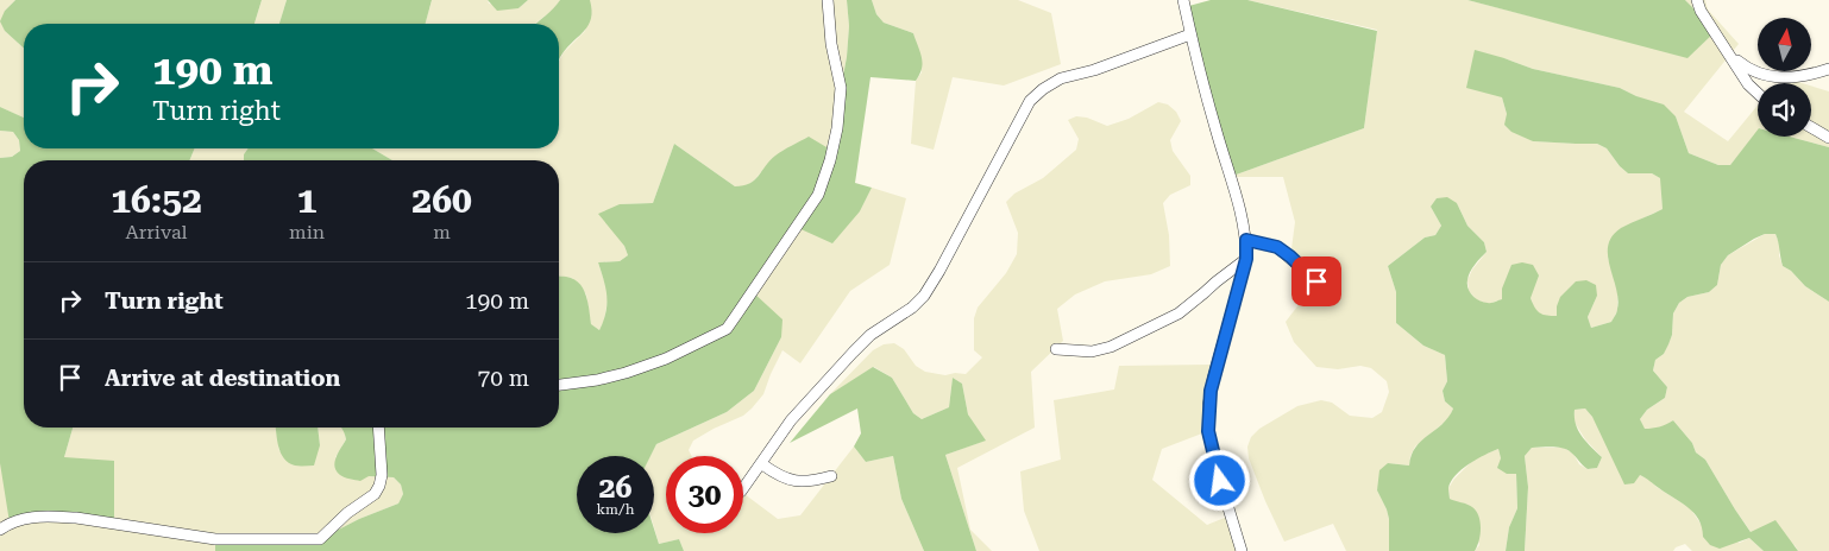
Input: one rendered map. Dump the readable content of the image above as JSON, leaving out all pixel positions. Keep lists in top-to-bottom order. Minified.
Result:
{"north":"top","page":{"turn":["190 m","Turn right"],"eta":["16:52","Arrival","1","min","260","m"],"list":[{"name":"Turn right","value":"190 m"},{"name":"Arrive at destination","value":"70 m"}],"speed":"26 km/h","limit":"30"}}
